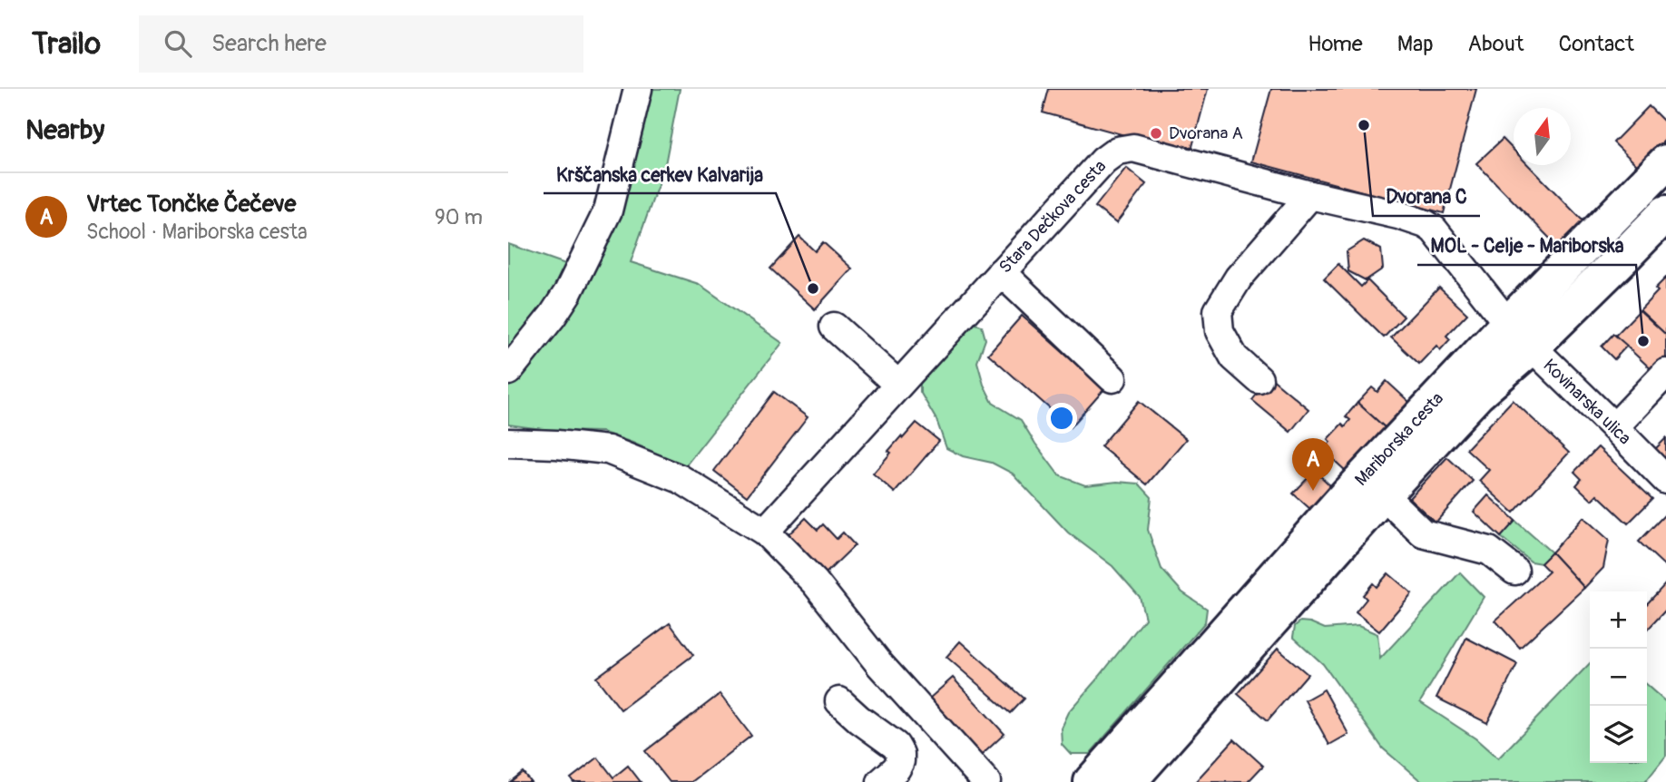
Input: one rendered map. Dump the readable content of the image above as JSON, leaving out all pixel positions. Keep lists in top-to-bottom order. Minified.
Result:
{"streets":{"main road":["Mariborska cesta"],"street":["Stara Dečkova cesta","Kovinarska ulica"]},"crossings":[["Stara Dečkova cesta","Kovinarska ulica"],["Stara Dečkova cesta","Mariborska cesta"],["Kovinarska ulica","Mariborska cesta"]],"places":["Dvorana C","Dvorana A","Krščanska cerkev Kalvarija","MOL - Celje - Mariborska"],"north":"top","page":{"header":"Trailo","search":"Search here","nav":["Home","Map","About","Contact"],"heading":"Nearby","list":[{"mark":"A","name":"Vrtec Tončke Čečeve","note":"School · Mariborska cesta","value":"90 m"}],"pins":"A","map_buttons":["+","−"]}}
